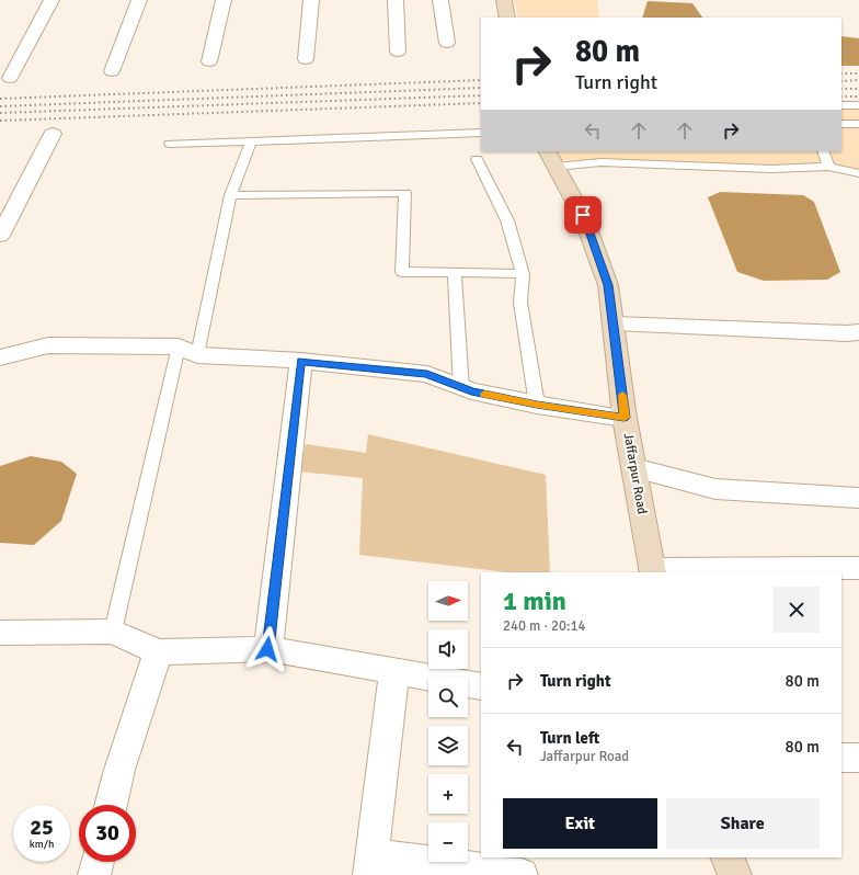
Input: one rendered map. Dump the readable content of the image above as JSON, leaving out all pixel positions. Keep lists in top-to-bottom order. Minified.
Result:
{"streets":{"street":["Jaffarpur Road"]},"north":"right","page":{"turn":["80 m","Turn right"],"heading":["1 min","240 m · 20:14"],"map_buttons":["+","−"],"list":[{"name":"Turn right","value":"80 m"},{"name":"Turn left","note":"Jaffarpur Road","value":"80 m"}],"buttons":["Exit","Share"],"speed":"25 km/h","limit":"30"}}
